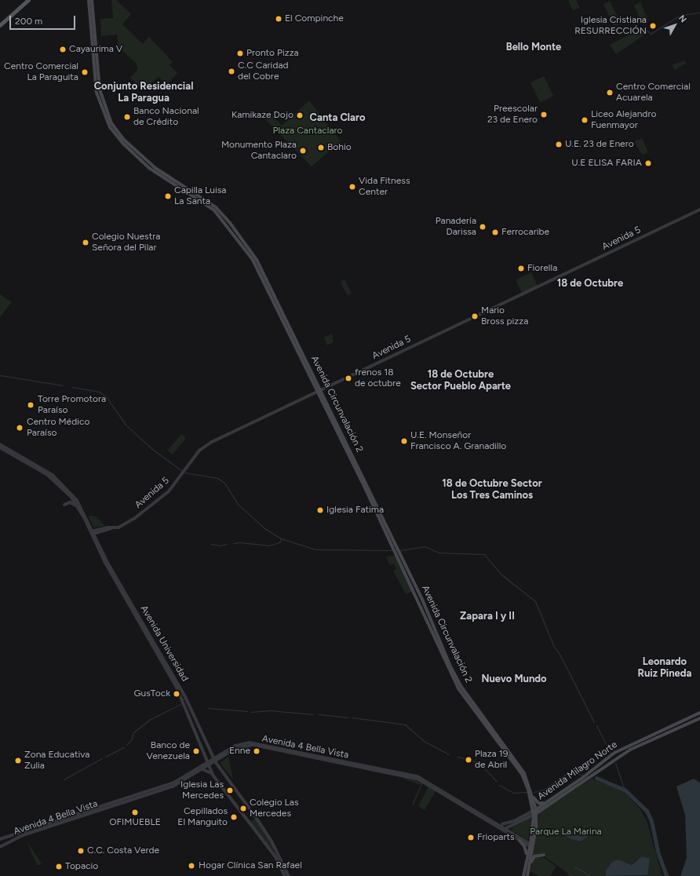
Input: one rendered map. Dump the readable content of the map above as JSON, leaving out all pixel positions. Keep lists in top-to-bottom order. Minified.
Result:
{"streets":{"main road":["Avenida Circunvalación 2","Avenida Milagro Norte"],"street":["Avenida 5","Avenida Universidad","Avenida 4 Bella Vista"]},"crossings":[["Avenida 5","Avenida Circunvalación 2"],["Avenida 5","Avenida Universidad"],["Avenida Circunvalación 2","Avenida 4 Bella Vista"],["Avenida Circunvalación 2","Avenida Milagro Norte"],["Avenida Universidad","Avenida 4 Bella Vista"]],"districts":["Bello Monte","Conjunto Residencial La Paragua","Canta Claro","18 de Octubre","18 de Octubre Sector Pueblo Aparte","18 de Octubre Sector Los Tres Caminos","Zapara I y II","Leonardo Ruiz Pineda","Nuevo Mundo"],"parks":["Plaza Cantaclaro","Parque La Marina"],"places":["El Compinche","Iglesia Cristiana RESURRECCIÓN","Cayaurima V","Pronto Pizza","C.C Caridad del Cobre","Centro Comercial La Paraguita","Centro Comercial Acuarela","Preescolar 23 de Enero","Kamikaze Dojo","Banco Nacional de Crédito","Liceo Alejandro Fuenmayor","U.E. 23 de Enero","Bohio","Monumento Plaza Cantaclaro","U.E ELISA FARIA","Vida Fitness Center","Capilla Luisa La Santa","Panadería Darissa","Ferrocaribe","Colegio Nuestra Señora del Pilar","Fiorella","Mario Bross pizza","frenos 18 de octubre","Torre Promotora Paraíso","Centro Médico Paraíso","U.E. Monseñor Francisco A. Granadillo","Iglesia Fatima","GusTock","Banco de Venezuela","Enne","Plaza 19 de Abril","Zona Educativa Zulia","Iglesia Las Mercedes","Colegio Las Mercedes","OFIMUEBLE","Cepillados El Manguito","Frioparts","C.C. Costa Verde","Hogar Clínica San Rafael","Topacio"],"scale_bar":"200 m","north":"top right"}
